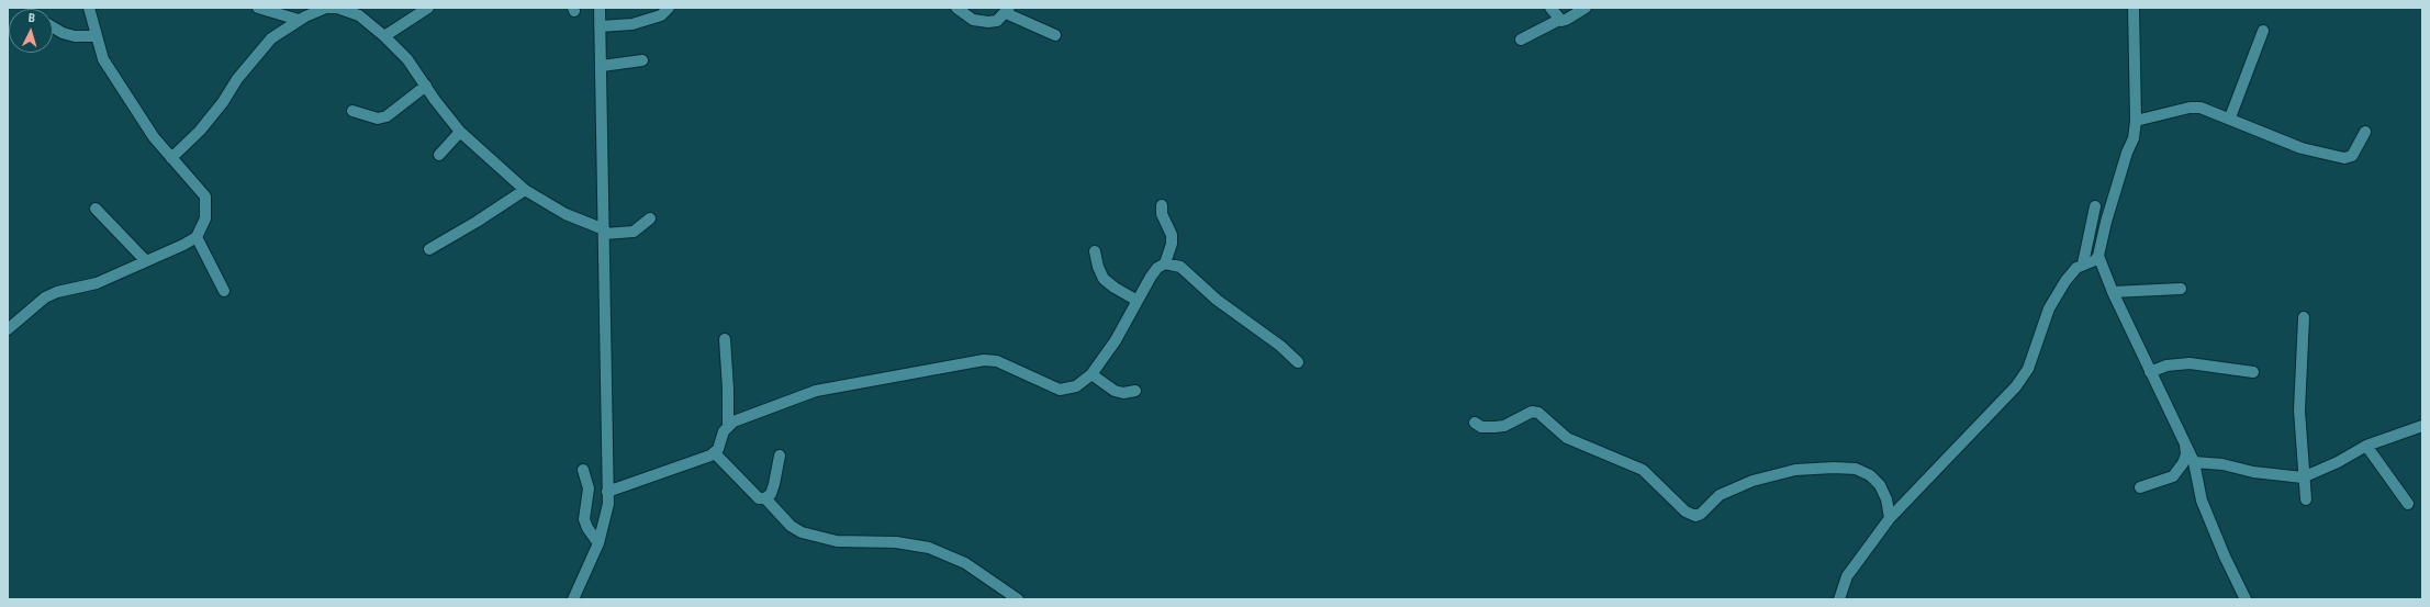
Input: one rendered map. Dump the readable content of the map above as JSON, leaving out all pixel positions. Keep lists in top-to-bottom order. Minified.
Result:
{"north":"top"}
